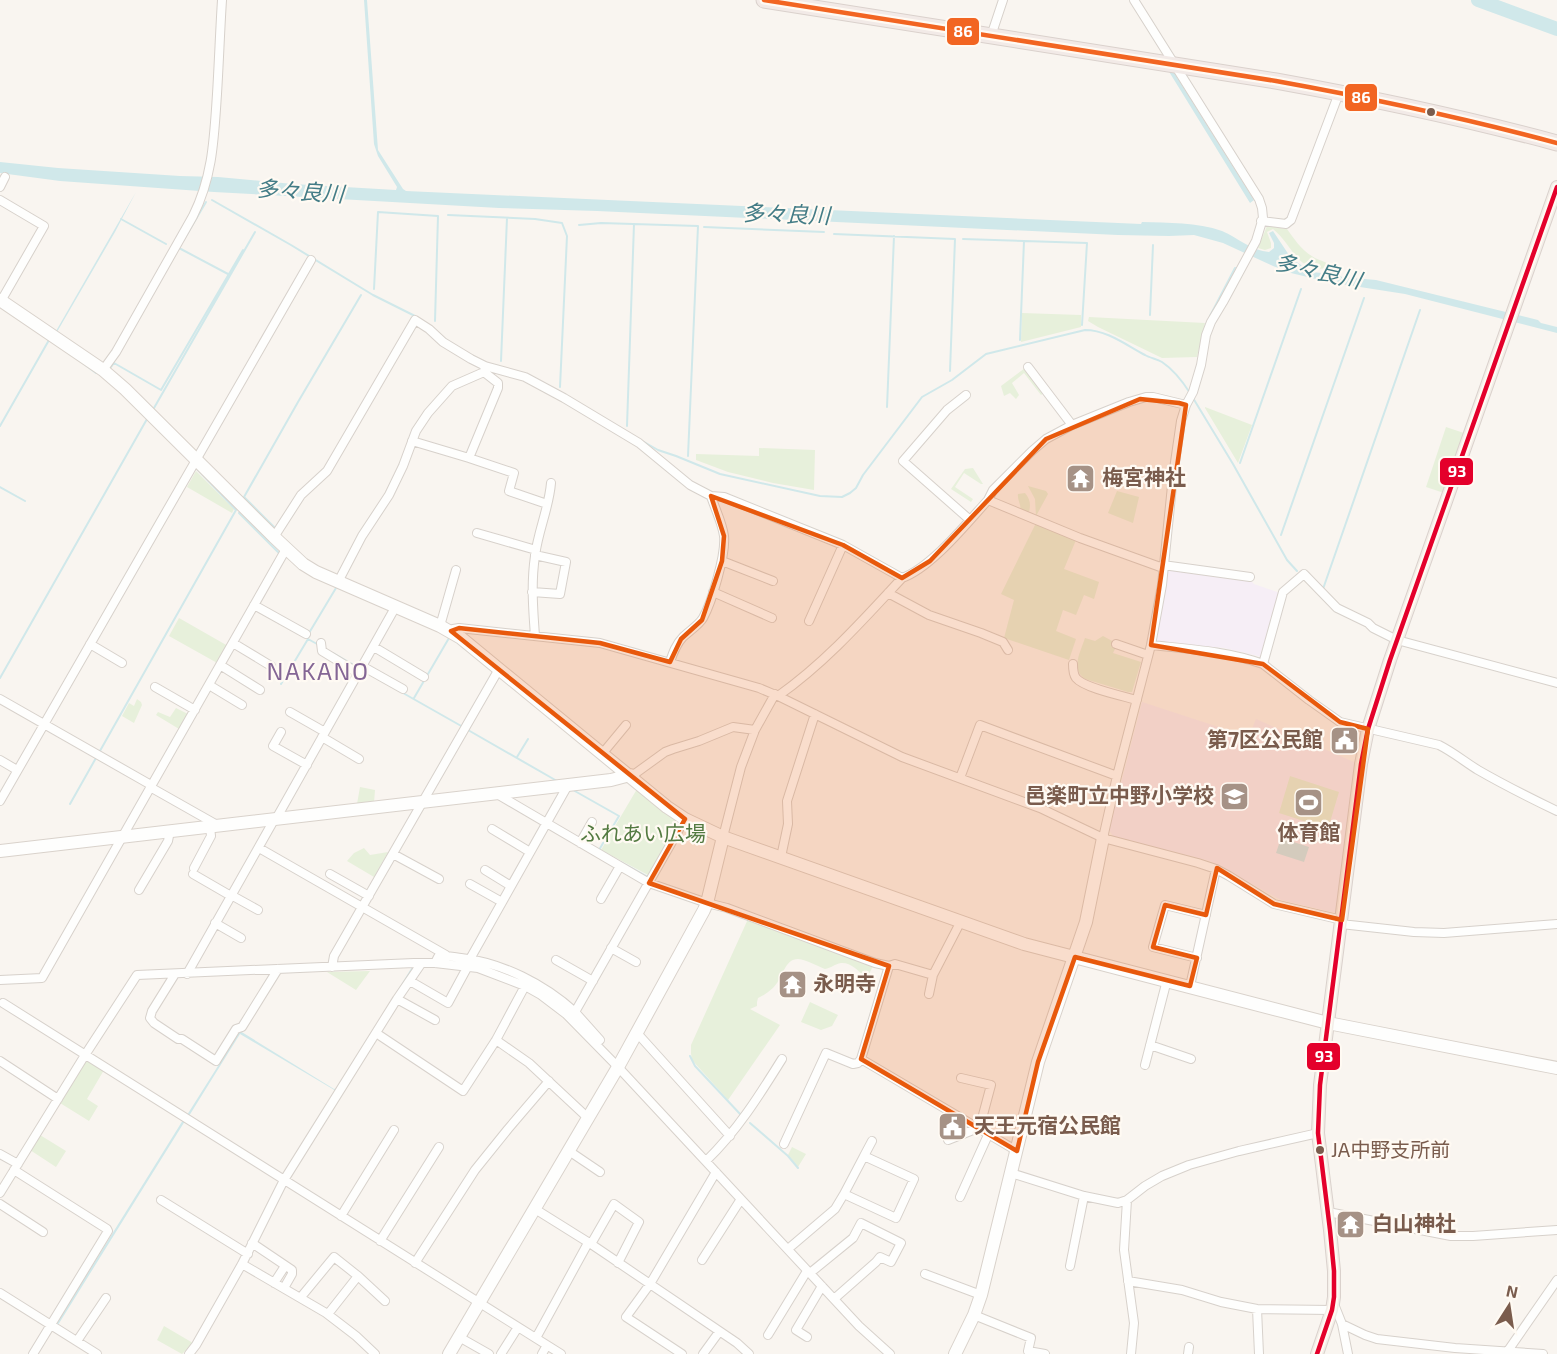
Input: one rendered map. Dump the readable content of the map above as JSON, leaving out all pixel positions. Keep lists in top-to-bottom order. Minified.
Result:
{"districts":["NAKANO"],"water":["多々良川"],"parks":["ふれあい広場"],"places":{"temple":["梅宮神社","永明寺","白山神社"],"public building":["第7区公民館","天王元宿公民館"],"school or university":["邑楽町立中野小学校"],"sports":["体育館"],"other":["JA中野支所前"]},"lines":["transit line 86","transit line 93"],"north":"top"}
